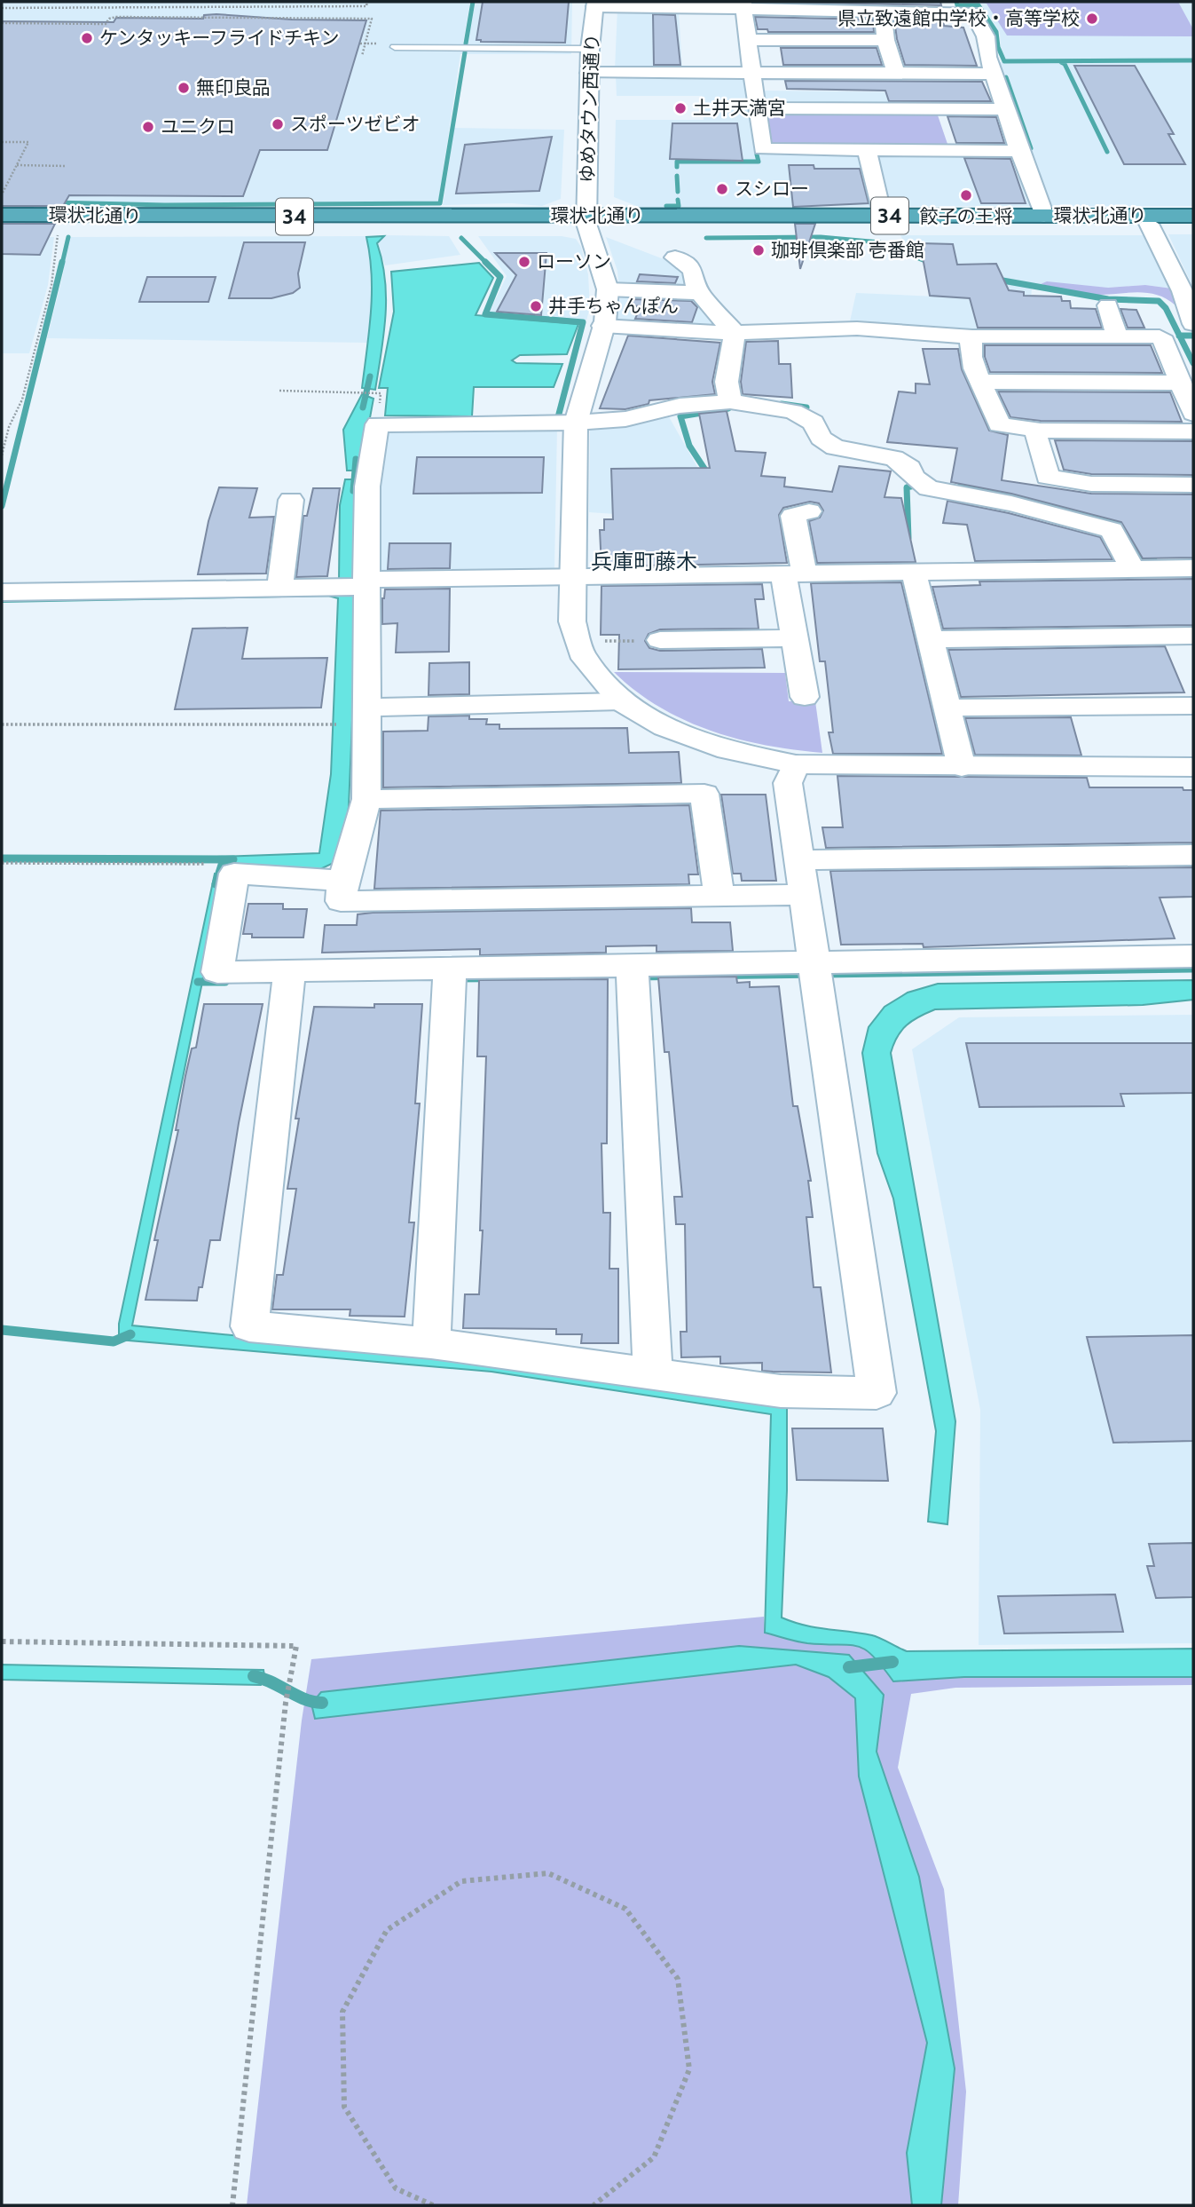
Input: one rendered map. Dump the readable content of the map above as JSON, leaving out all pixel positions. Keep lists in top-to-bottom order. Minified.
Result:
{"streets":{"highway":["環状北通り","34"],"street":["ゆめタウン西通り"]},"crossings":[["ゆめタウン西通り","環状北通り"]],"districts":["兵庫町藤木"],"places":["県立致遠館中学校・高等学校","ケンタッキーフライドチキン","無印良品","土井天満宮","スポーツゼビオ","ユニクロ","スシロー","餃子の王将","珈琲倶楽部 壱番館","ローソン","井手ちゃんぽん"]}
